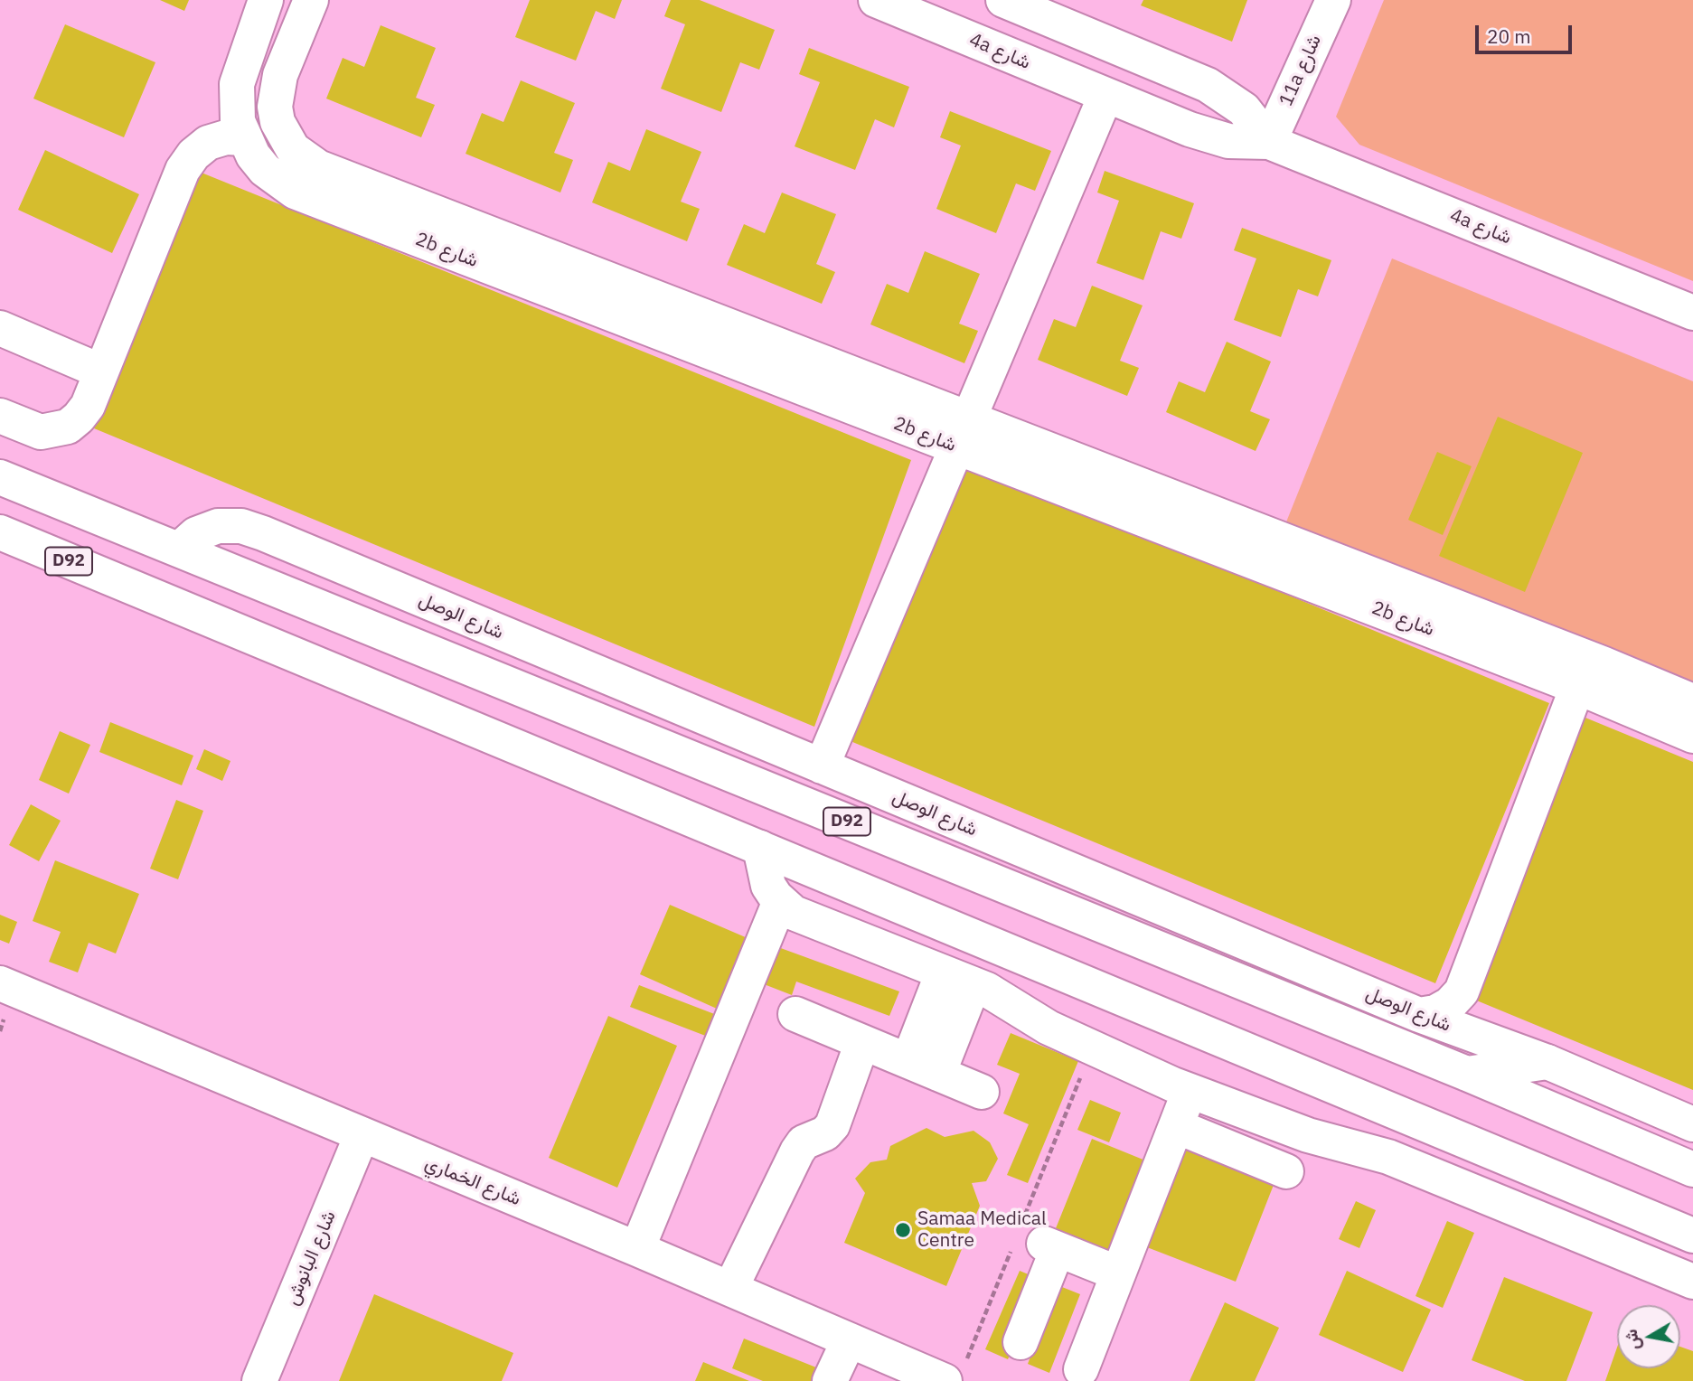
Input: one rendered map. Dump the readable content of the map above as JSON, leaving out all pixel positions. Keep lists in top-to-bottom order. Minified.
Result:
{"streets":{"street":["4a شارع","11a شارع","2b شارع","D92","شارع الوصل","شارع الخماري","شارع البانوش"]},"crossings":[["4a شارع","11a شارع"],["شارع الخماري","شارع البانوش"]],"places":["Samaa Medical Centre"],"scale_bar":"20 m","north":"left"}
